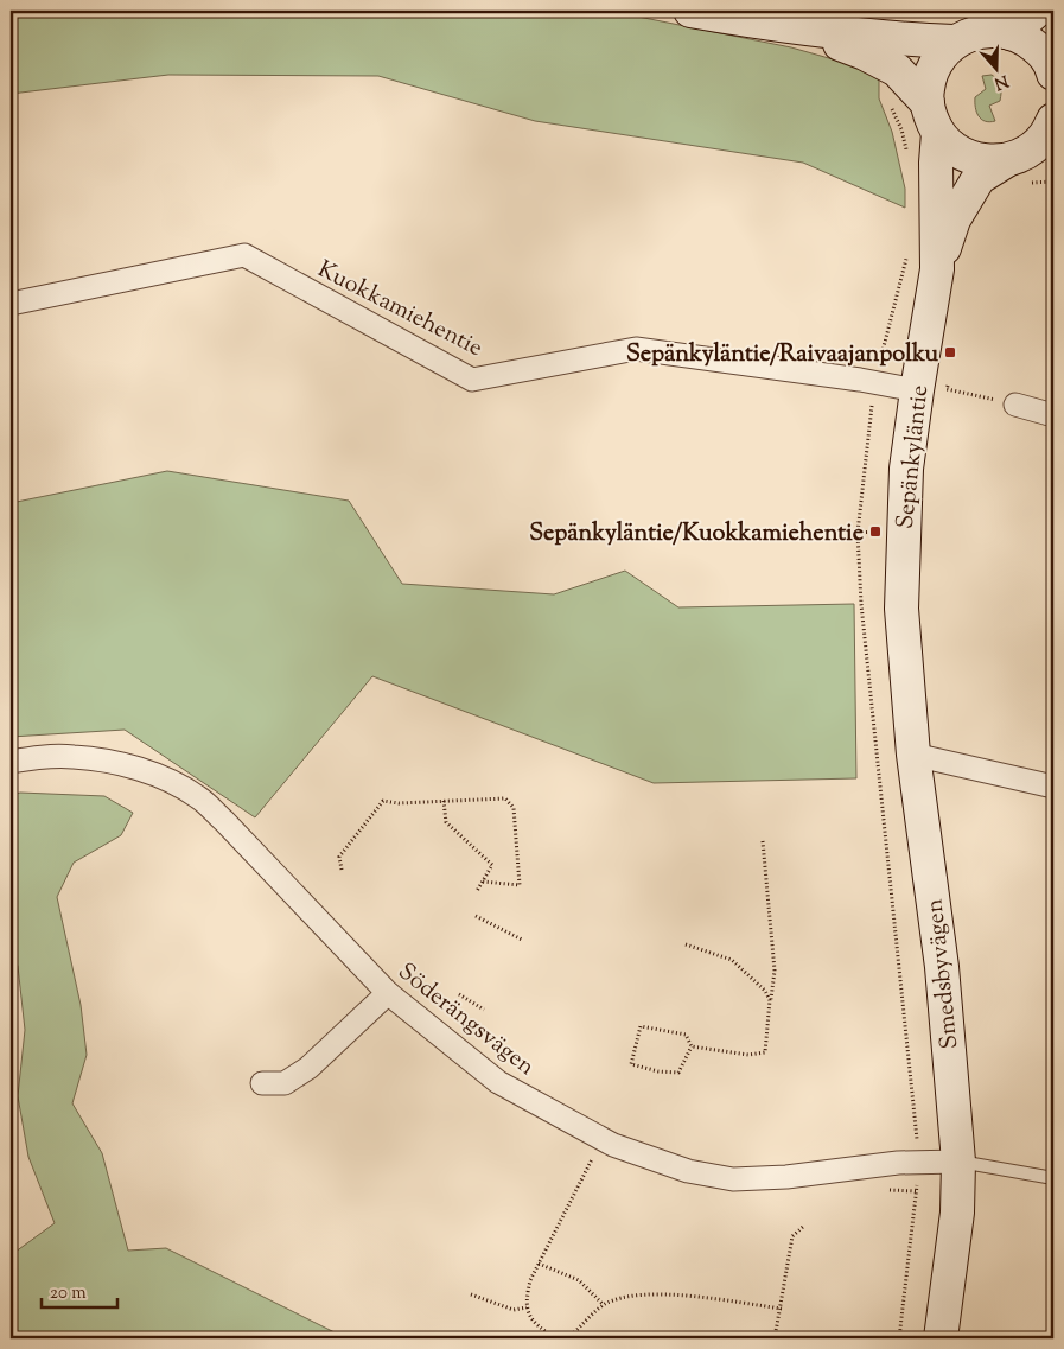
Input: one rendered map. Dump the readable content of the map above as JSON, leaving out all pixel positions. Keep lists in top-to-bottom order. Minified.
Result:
{"streets":{"main road":["Sepänkyläntie","Smedsbyvägen"],"street":["Kuokkamiehentie","Söderängsvägen"]},"crossings":[["Kuokkamiehentie","Sepänkyläntie"],["Sepänkyläntie","Smedsbyvägen"],["Smedsbyvägen","Söderängsvägen"]],"places":{"transit":["Sepänkyläntie/Raivaajanpolku","Sepänkyläntie/Kuokkamiehentie"]},"scale_bar":"20 m","north":"bottom"}
